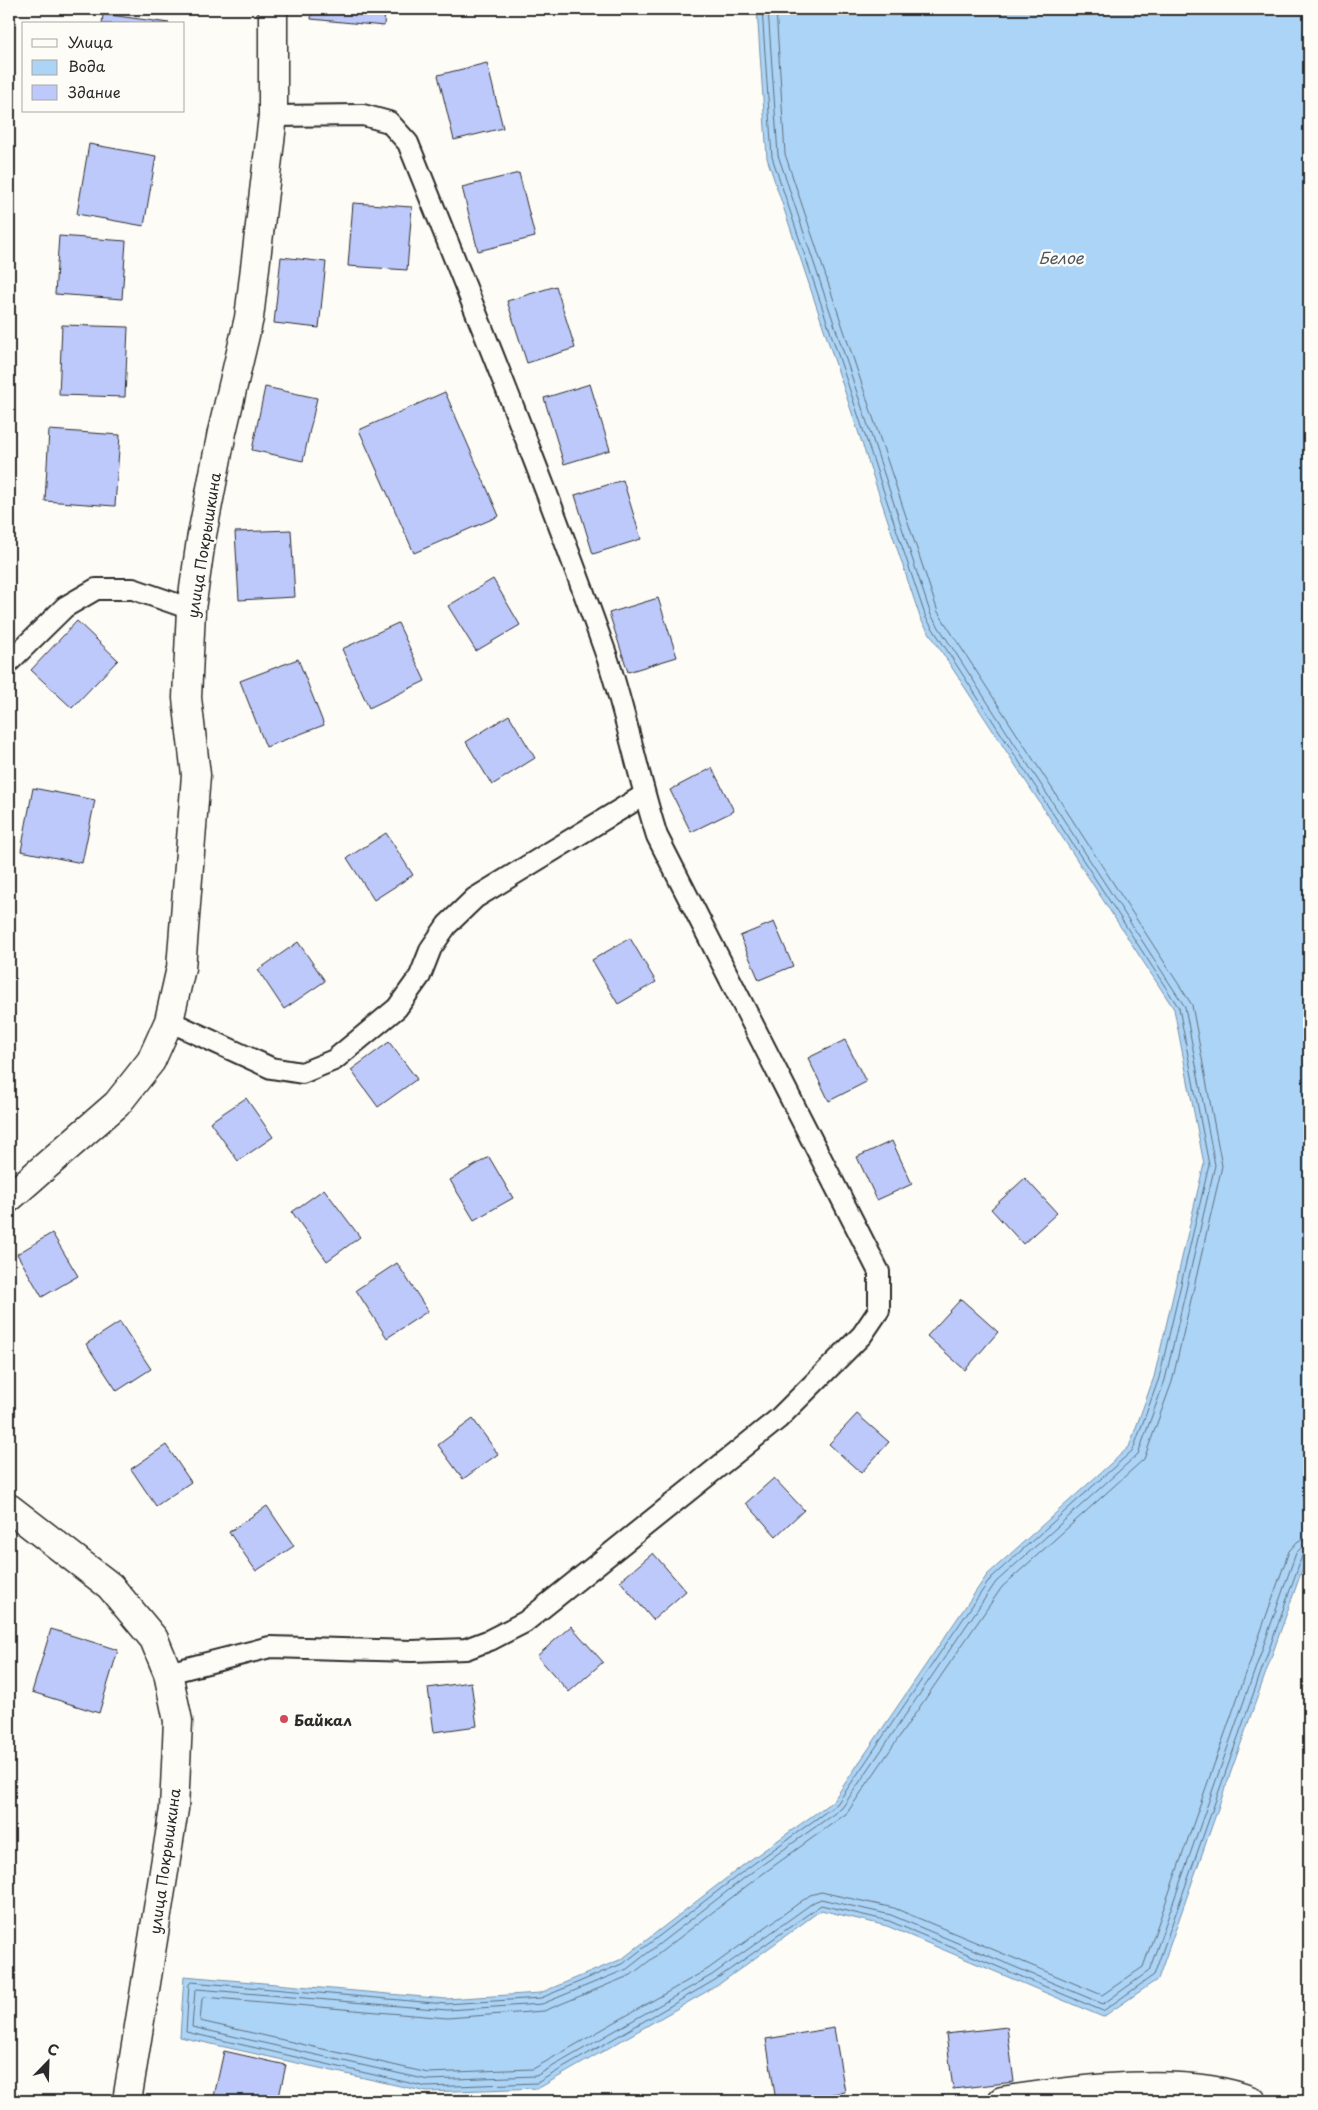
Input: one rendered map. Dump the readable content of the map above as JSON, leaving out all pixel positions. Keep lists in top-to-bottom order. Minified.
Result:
{"streets":{"street":["улица Покрышкина"]},"water":["Белое"],"places":["Байкал"],"legend":["Улица","Вода","Здание"],"north":"top right"}
